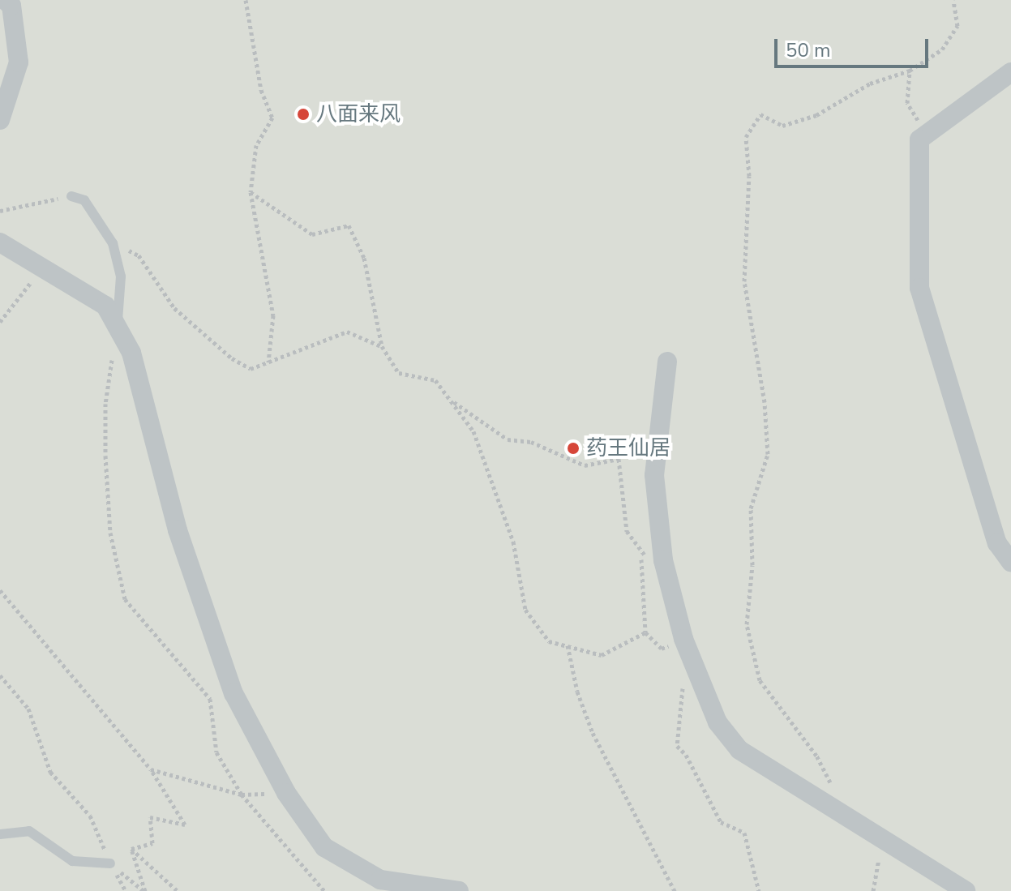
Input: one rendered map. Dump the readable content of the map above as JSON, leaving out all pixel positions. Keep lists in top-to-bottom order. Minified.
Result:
{"places":["八面来风","药王仙居"],"scale_bar":"50 m"}
